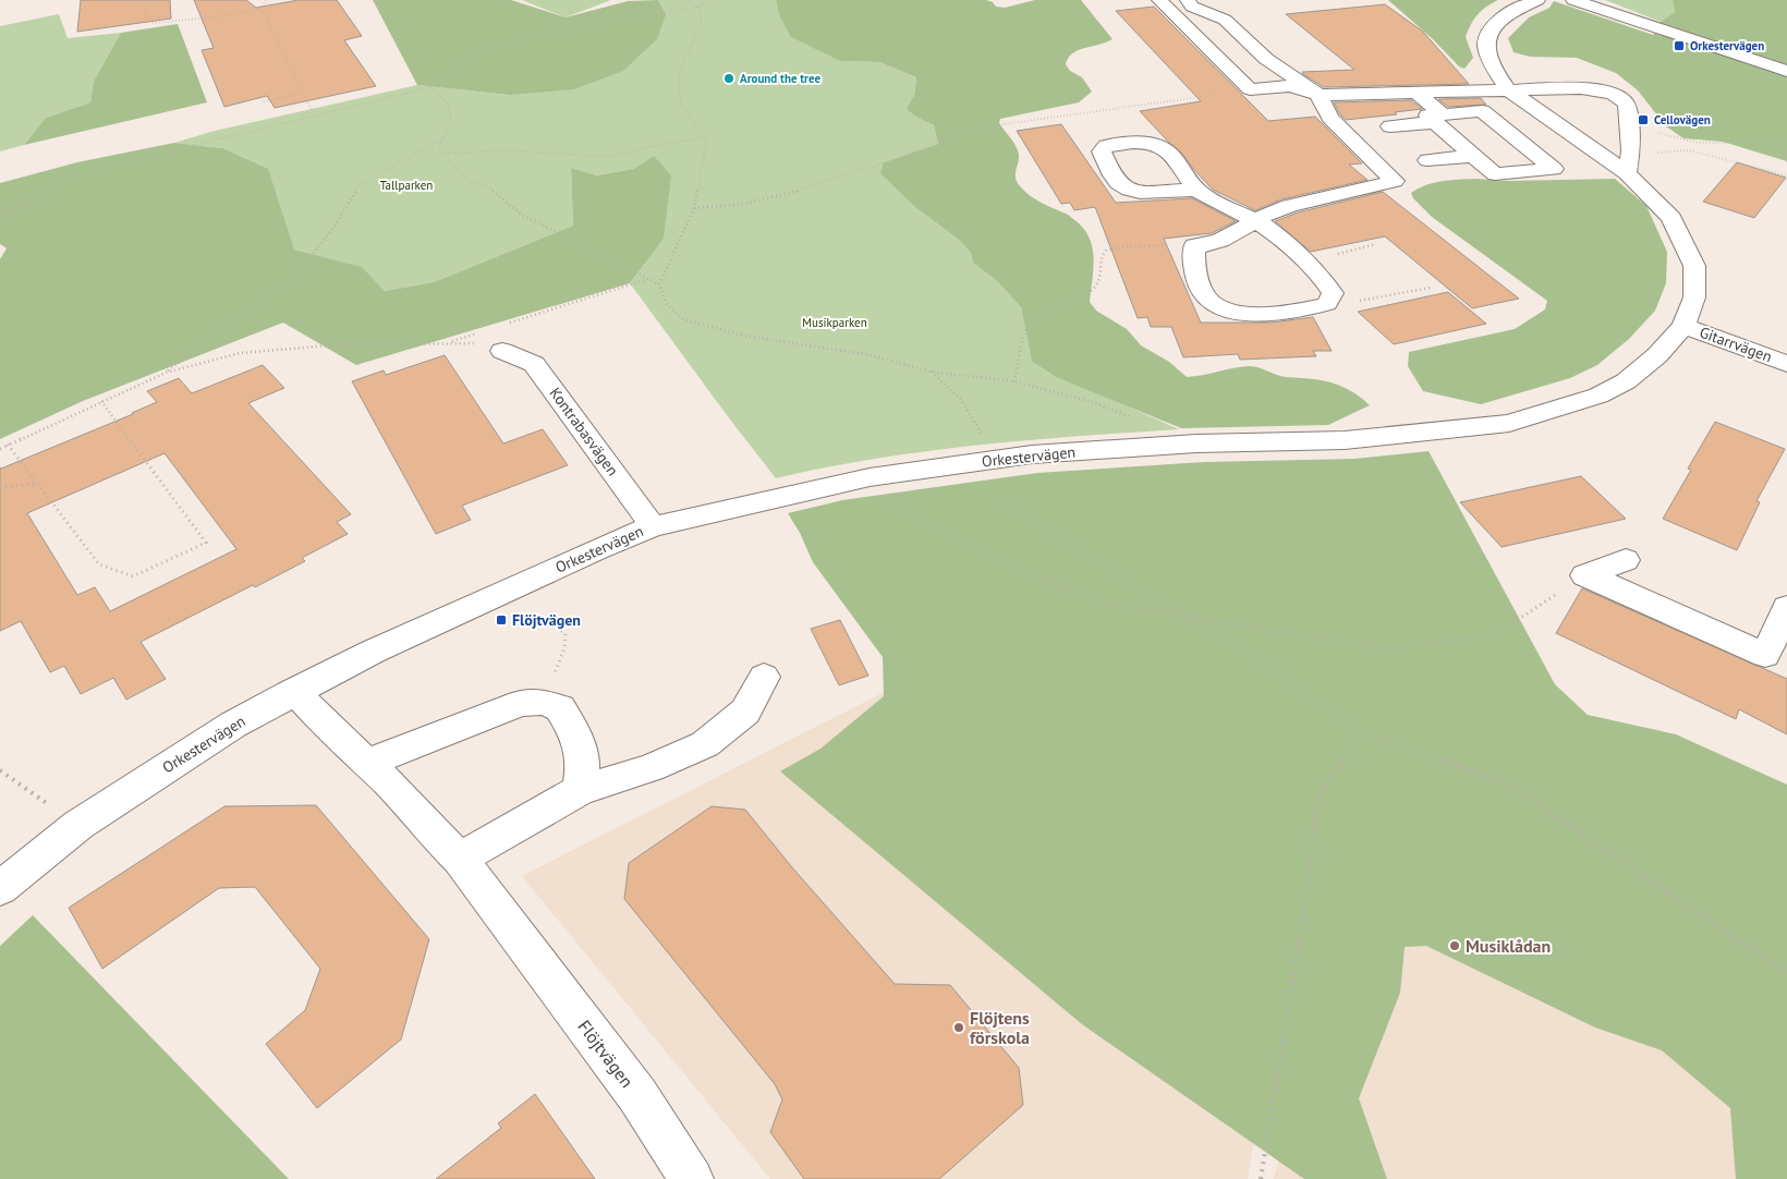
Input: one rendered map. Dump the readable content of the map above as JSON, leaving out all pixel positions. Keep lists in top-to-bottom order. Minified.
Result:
{"streets":{"street":["Gitarrvägen","Kontrabasvägen","Orkestervägen","Flöjtvägen"]},"crossings":[["Gitarrvägen","Orkestervägen"],["Kontrabasvägen","Orkestervägen"],["Orkestervägen","Flöjtvägen"]],"parks":["Tallparken","Musikparken"],"places":{"transit":["Orkestervägen","Cellovägen","Flöjtvägen"],"other":["Around the tree","Musiklådan","Flöjtens förskola"]}}
